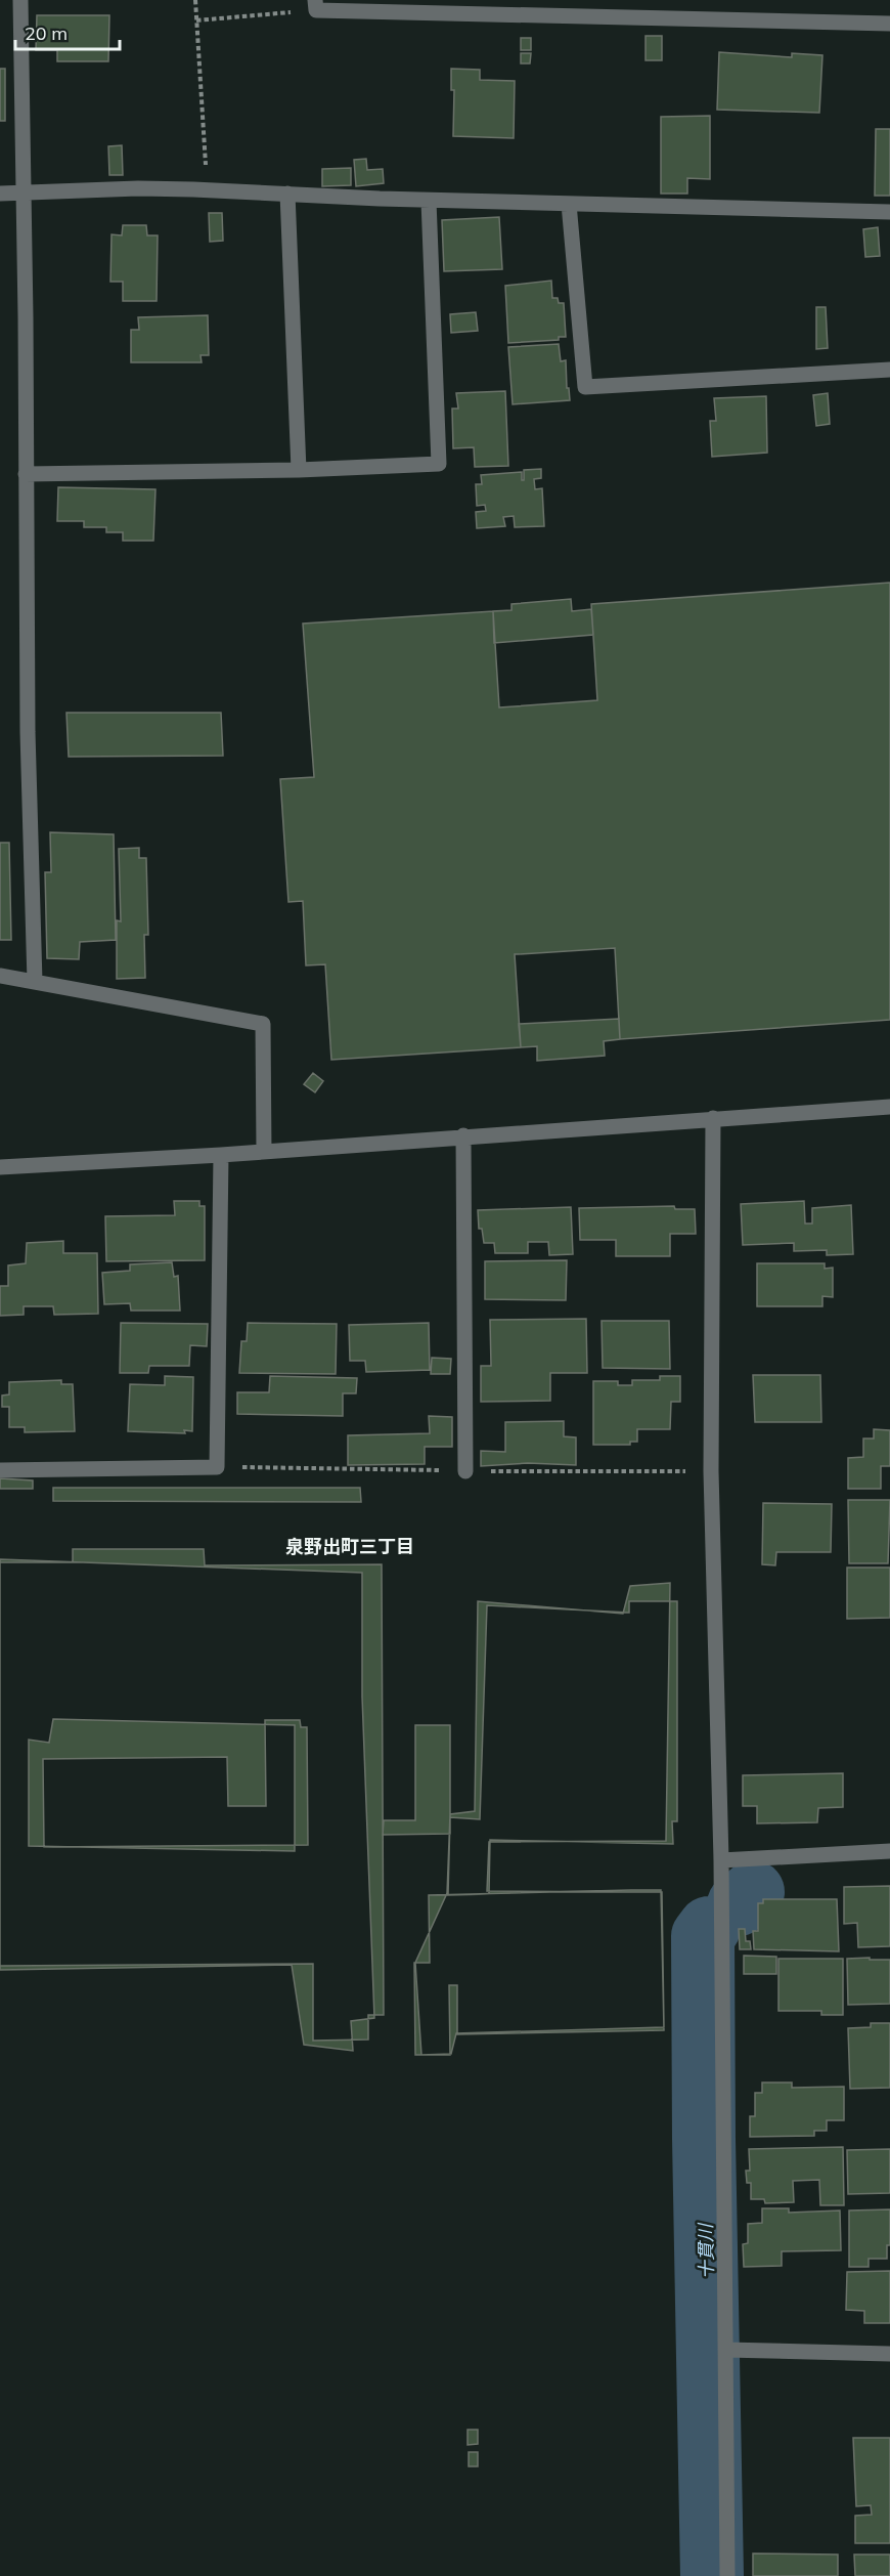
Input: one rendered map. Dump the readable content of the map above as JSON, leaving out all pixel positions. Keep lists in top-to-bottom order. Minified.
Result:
{"districts":["泉野出町三丁目"],"water":["十貫川"],"scale_bar":"20 m"}
